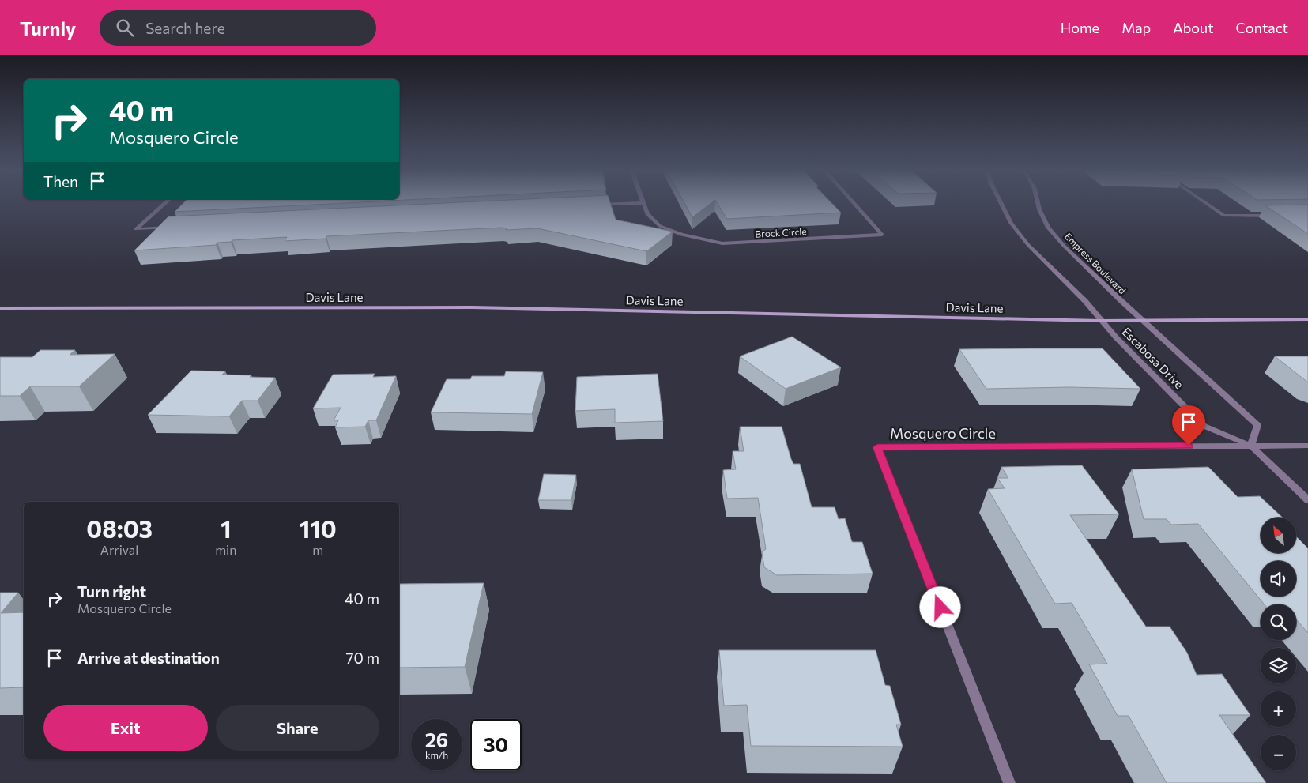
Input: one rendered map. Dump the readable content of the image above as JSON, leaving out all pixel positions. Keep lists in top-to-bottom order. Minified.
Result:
{"streets":{"street":["Brock Circle","Empress Boulevard","Davis Lane","Escabosa Drive","Mosquero Circle"]},"crossings":[["Empress Boulevard","Davis Lane"],["Empress Boulevard","Escabosa Drive"],["Davis Lane","Escabosa Drive"],["Escabosa Drive","Mosquero Circle"]],"north":"top left","page":{"header":"Turnly","search":"Search here","nav":["Home","Map","About","Contact"],"turn":["40 m","Mosquero Circle"],"then":"Then","eta":["08:03","Arrival","1","min","110","m"],"map_buttons":["+","−"],"list":[{"name":"Turn right","note":"Mosquero Circle","value":"40 m"},{"name":"Arrive at destination","value":"70 m"}],"buttons":["Exit","Share"],"speed":"26 km/h","limit":"30"}}
